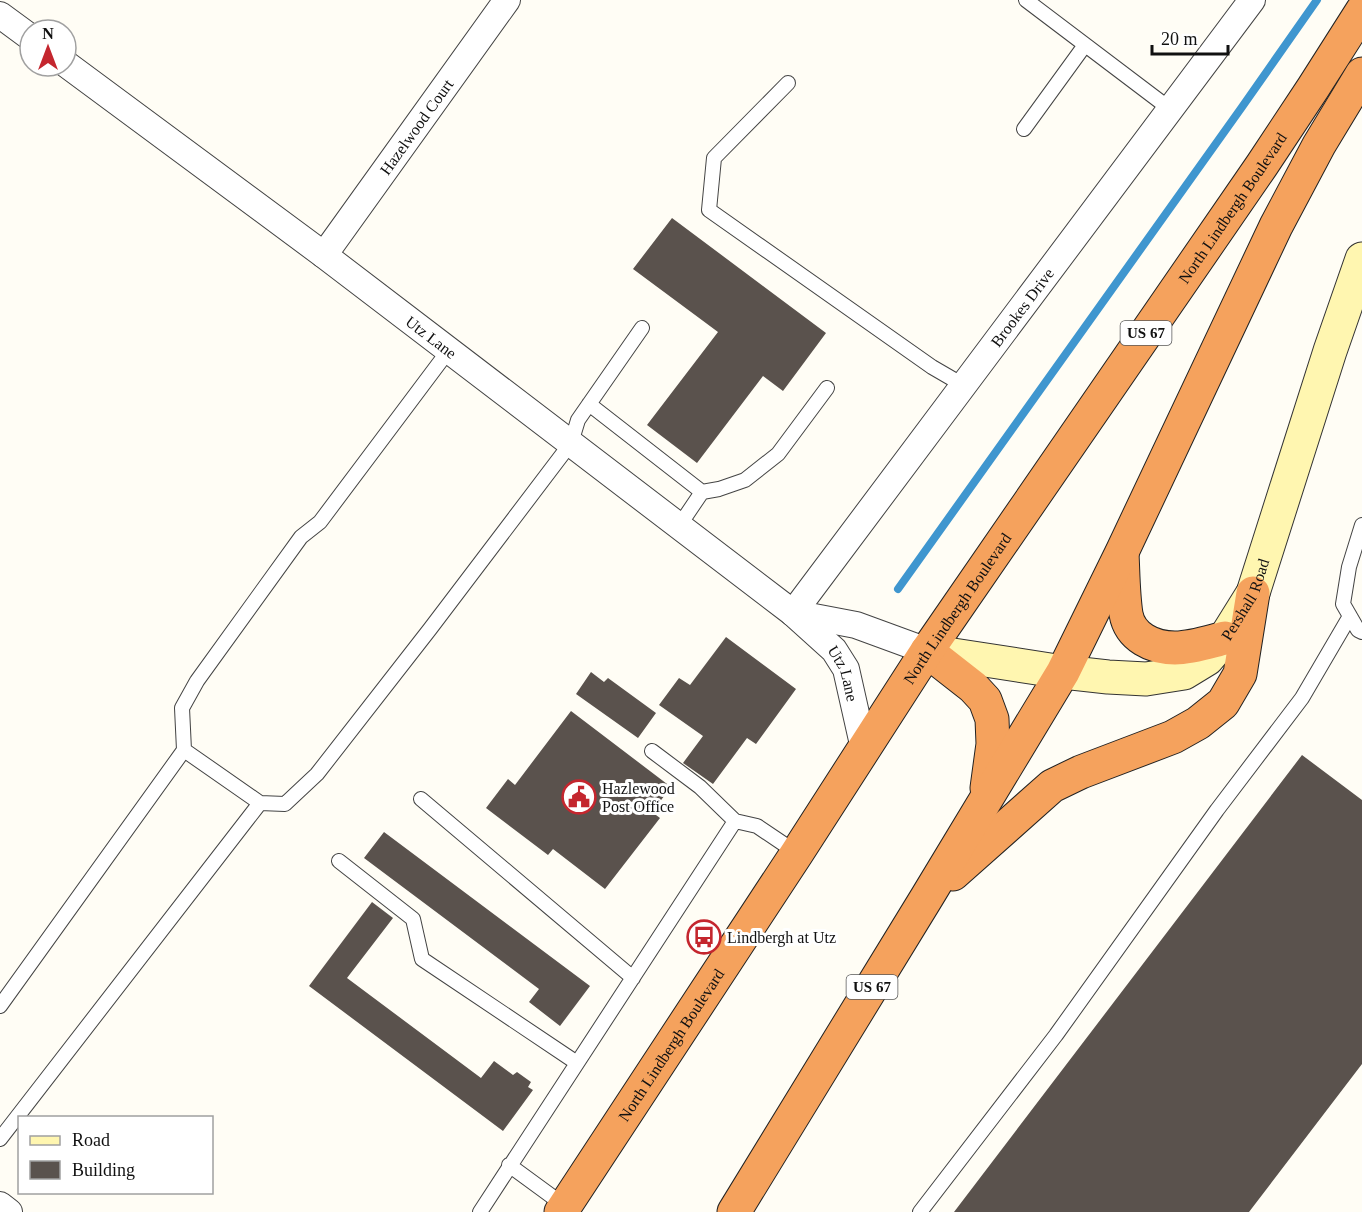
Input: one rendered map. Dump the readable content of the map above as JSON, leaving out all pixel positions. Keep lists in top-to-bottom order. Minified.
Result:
{"streets":{"highway":["North Lindbergh Boulevard","US 67"],"street":["Hazelwood Court","Brookes Drive","Utz Lane","Pershall Road"]},"crossings":[["Hazelwood Court","Utz Lane"],["North Lindbergh Boulevard","Utz Lane"],["North Lindbergh Boulevard","Pershall Road"],["Brookes Drive","Utz Lane"],["US 67","Pershall Road"],["Utz Lane","Pershall Road"]],"places":{"public building":["Hazlewood Post Office"],"bus stop":["Lindbergh at Utz"]},"legend":["Road","Building"],"scale_bar":"20 m","north":"top"}
